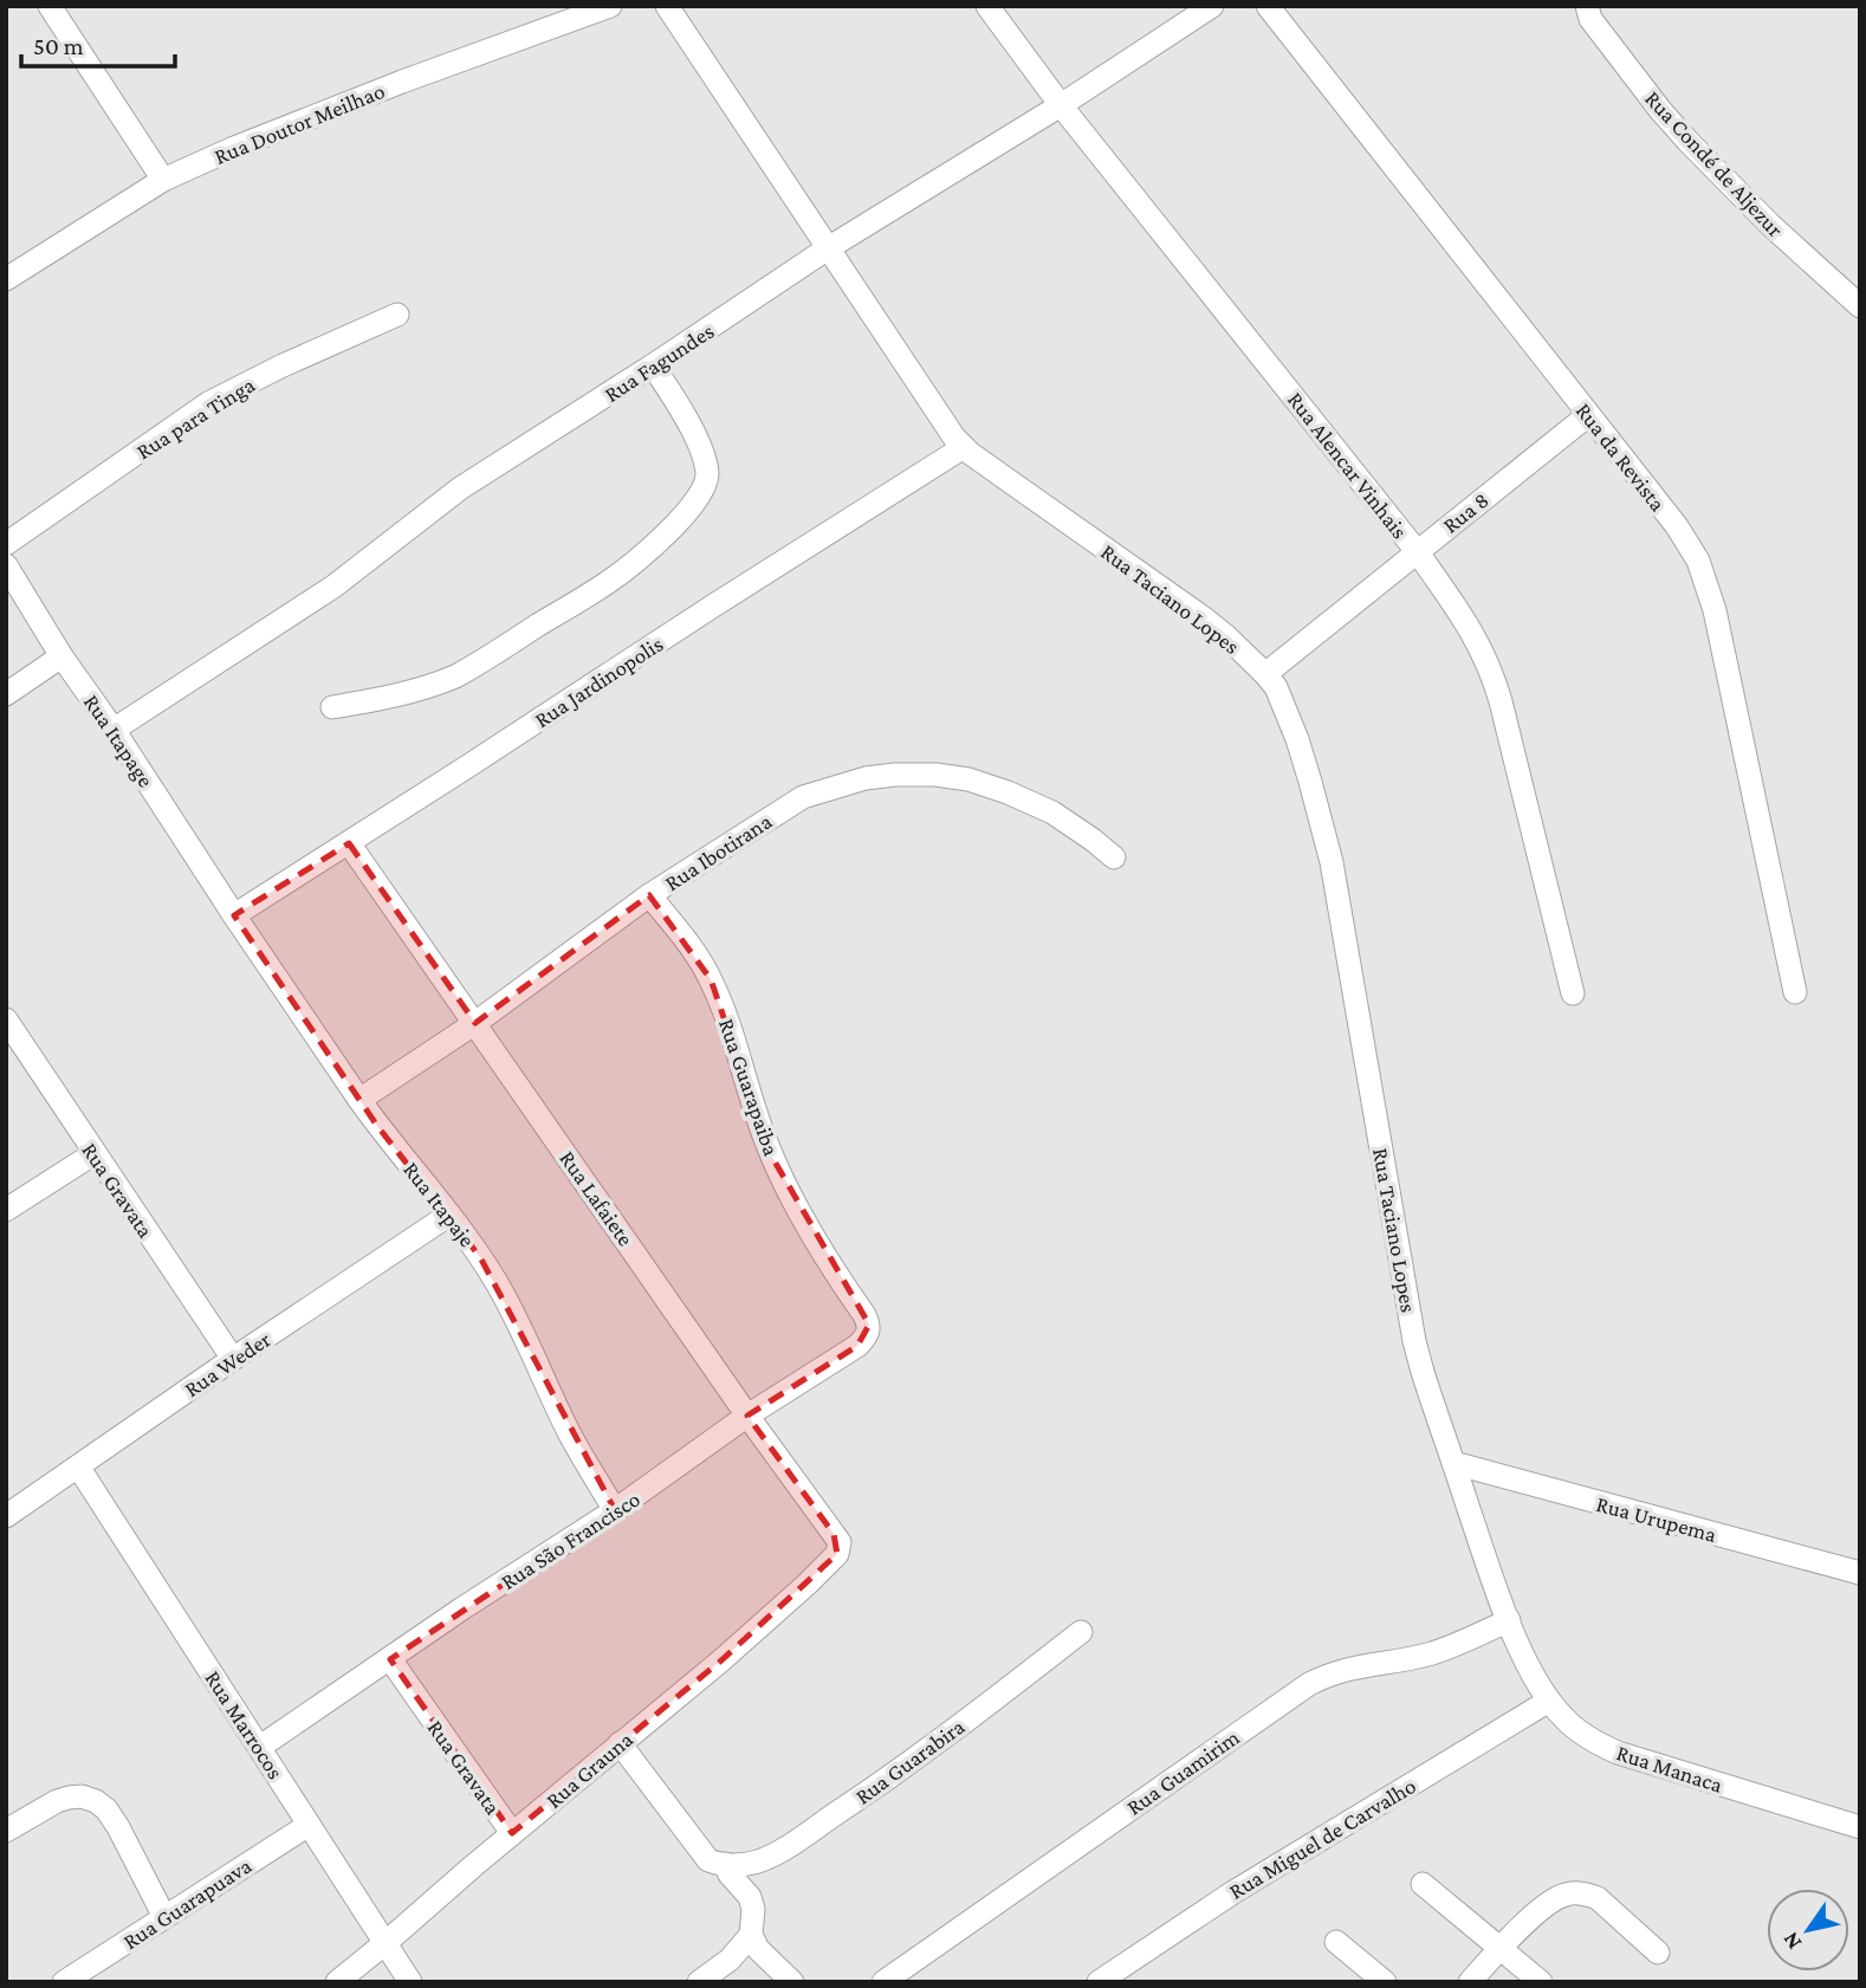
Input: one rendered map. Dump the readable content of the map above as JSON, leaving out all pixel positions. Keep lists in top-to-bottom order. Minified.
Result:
{"streets":{"street":["Rua Doutor Meilhao","Rua Condé de Aljezur","Rua Fagundes","Rua para Tinga","Rua da Revista","Rua Alencar Vinhais","Rua 8","Rua Taciano Lopes","Rua Jardinopolis","Rua Itapage","Rua Ibotirana","Rua Guarapaiba","Rua Gravata","Rua Lafaiete","Rua Itapaje","Rua Weder","Rua Urupema","Rua São Francisco","Rua Marrocos","Rua Guarabira","Rua Manaca","Rua Grauna","Rua Guamirim","Rua Miguel de Carvalho","Rua Guarapuava"]},"crossings":[["Rua Fagundes","Rua Alencar Vinhais"],["Rua Fagundes","Rua Taciano Lopes"],["Rua Fagundes","Rua Itapage"],["Rua da Revista","Rua 8"],["Rua Alencar Vinhais","Rua 8"],["Rua 8","Rua Taciano Lopes"],["Rua Taciano Lopes","Rua Jardinopolis"],["Rua Taciano Lopes","Rua Urupema"],["Rua Taciano Lopes","Rua Manaca"],["Rua Jardinopolis","Rua Itapage"],["Rua Jardinopolis","Rua Lafaiete"],["Rua Jardinopolis","Rua Itapaje"],["Rua Itapage","Rua Itapaje"],["Rua Ibotirana","Rua Guarapaiba"],["Rua Ibotirana","Rua Lafaiete"],["Rua Ibotirana","Rua Itapaje"],["Rua Guarapaiba","Rua São Francisco"],["Rua Gravata","Rua Weder"],["Rua Gravata","Rua São Francisco"],["Rua Gravata","Rua Grauna"],["Rua Lafaiete","Rua São Francisco"],["Rua Lafaiete","Rua Grauna"],["Rua Itapaje","Rua Weder"],["Rua Itapaje","Rua São Francisco"],["Rua Weder","Rua Marrocos"],["Rua Urupema","Rua Manaca"],["Rua São Francisco","Rua Marrocos"],["Rua Marrocos","Rua Grauna"],["Rua Marrocos","Rua Guarapuava"],["Rua Manaca","Rua Guamirim"],["Rua Manaca","Rua Miguel de Carvalho"]],"scale_bar":"50 m","north":"bottom left"}
